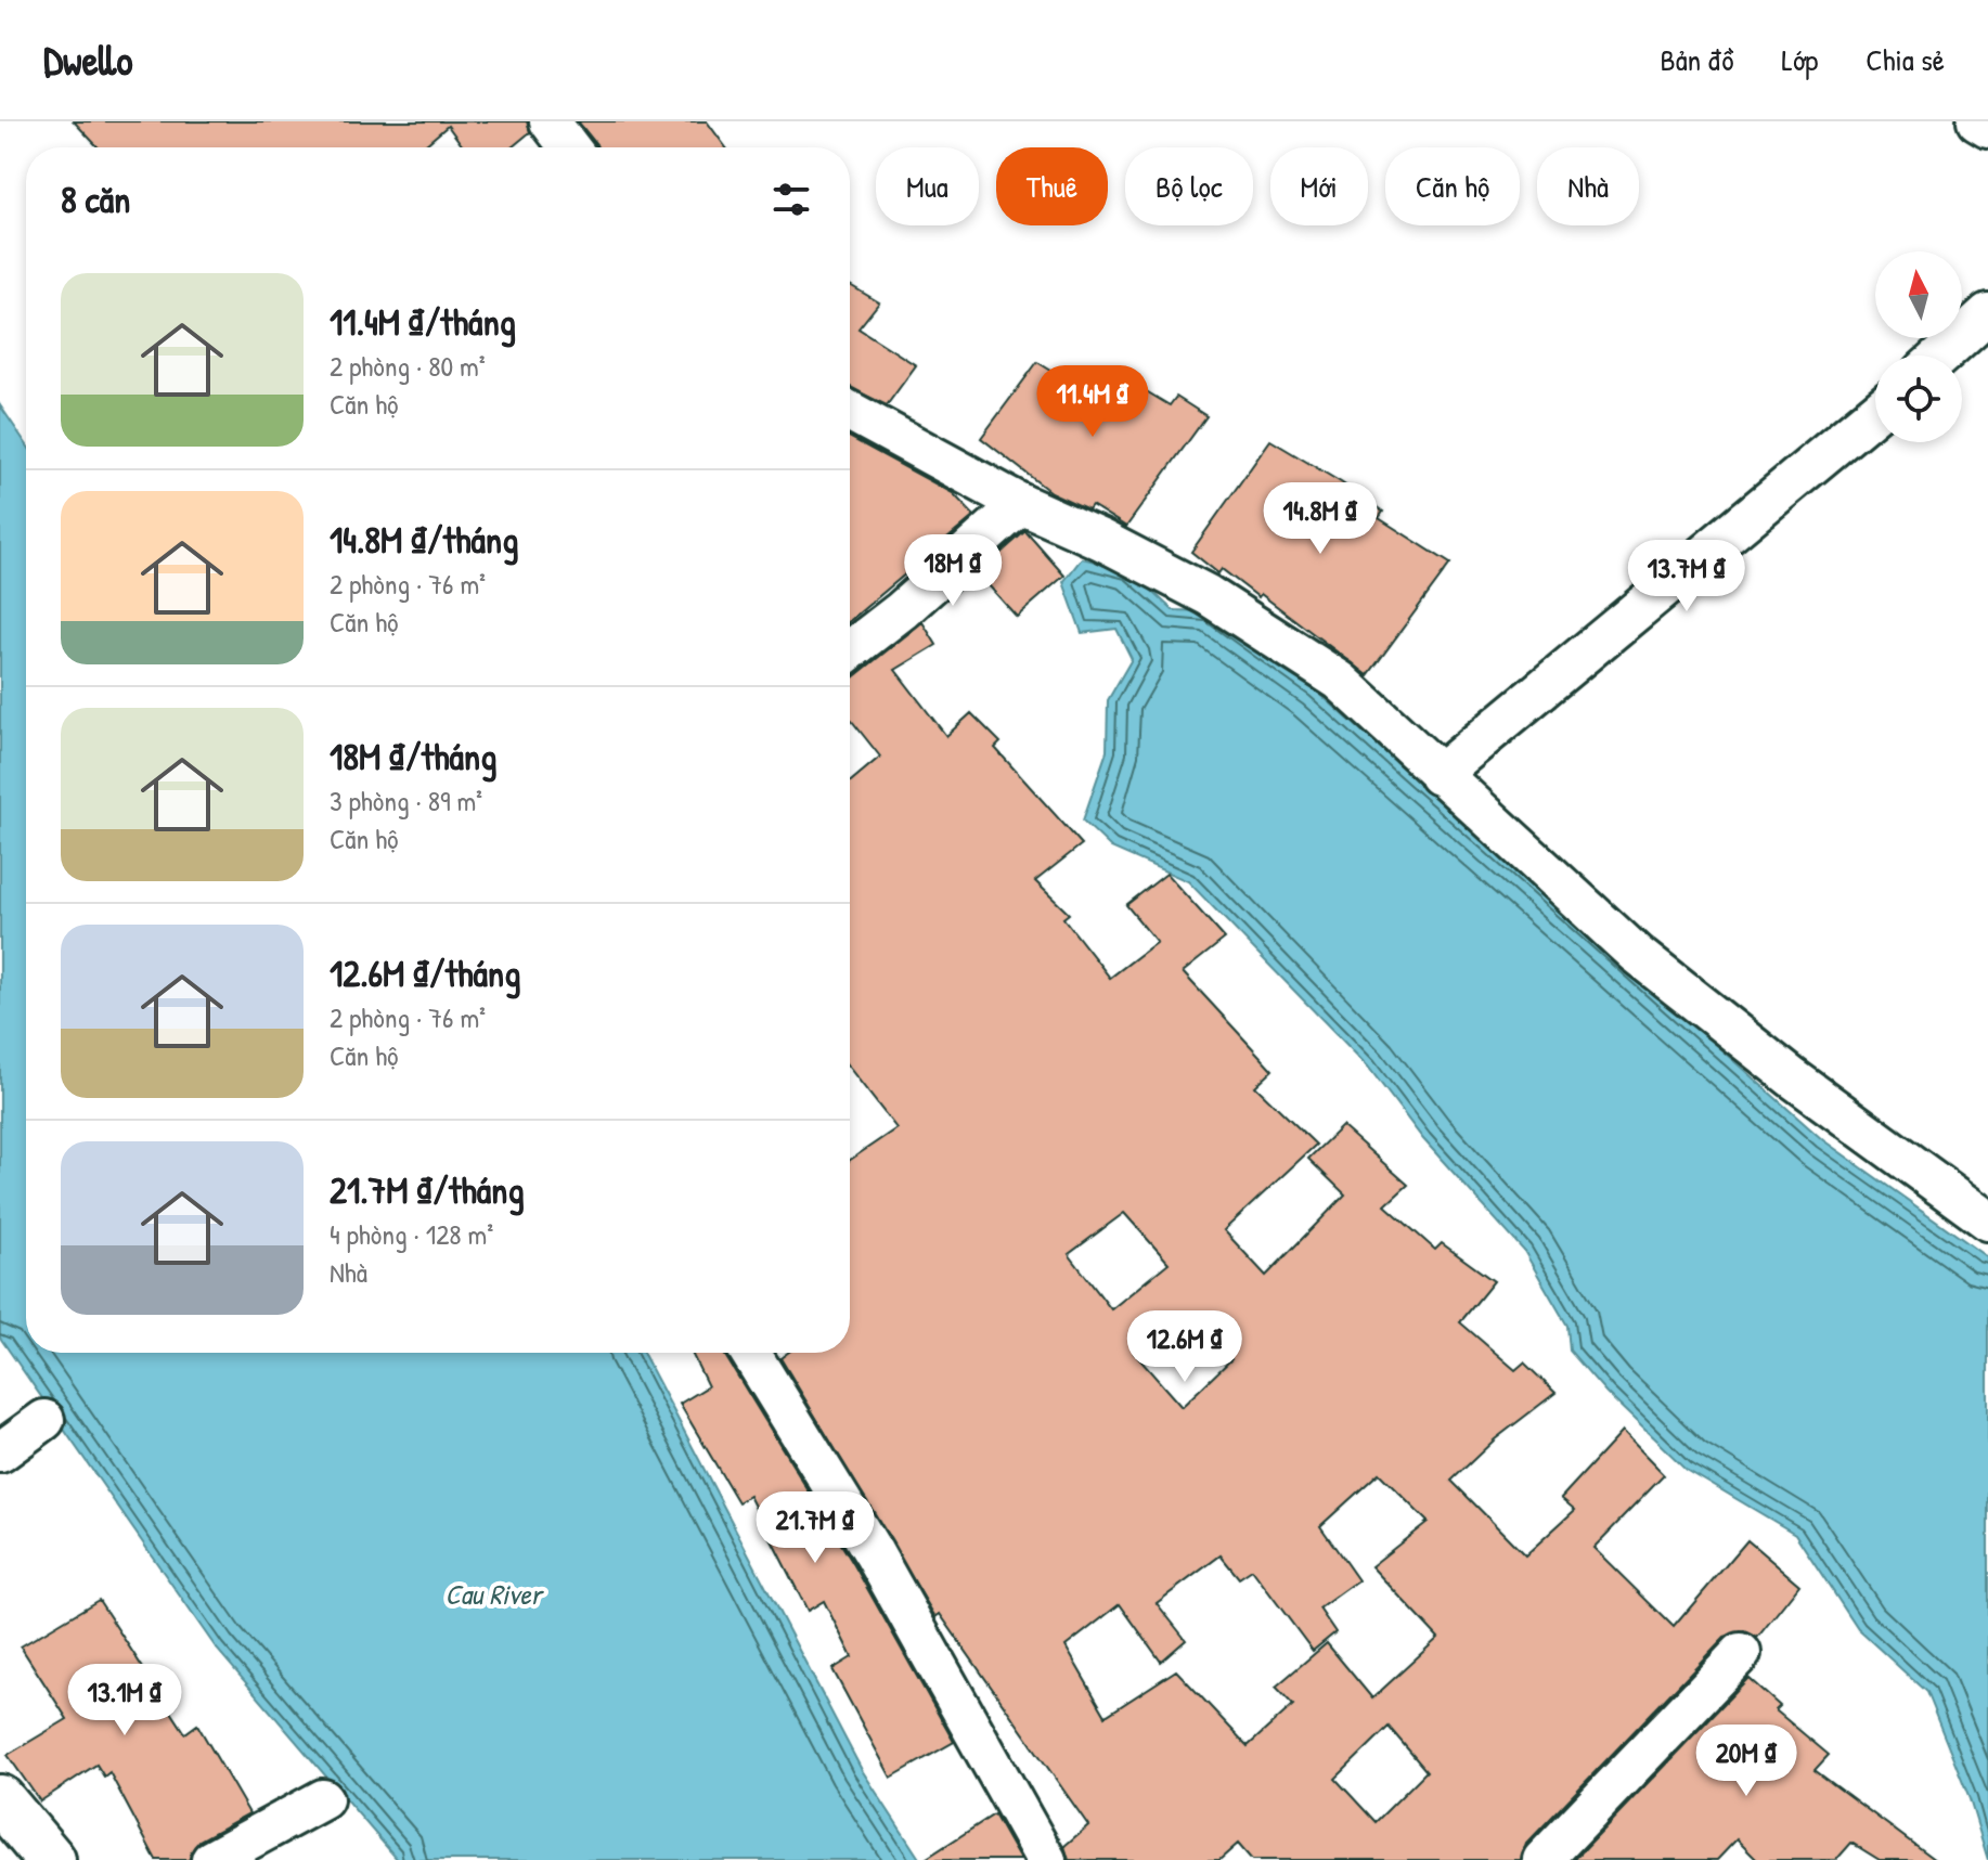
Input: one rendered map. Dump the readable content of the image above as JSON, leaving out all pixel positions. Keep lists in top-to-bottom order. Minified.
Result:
{"water":["Cau River"],"north":"top","page":{"header":"Dwello","nav":["Bản đồ","Lớp","Chia sẻ"],"chip":["Mua","Thuê","Bộ lọc","Mới","Căn hộ","Nhà"],"heading":"8 căn","list":[{"name":"11.4M ₫/tháng","note":"2 phòng · 80 m² · Căn hộ"},{"name":"14.8M ₫/tháng","note":"2 phòng · 76 m² · Căn hộ"},{"name":"18M ₫/tháng","note":"3 phòng · 89 m² · Căn hộ"},{"name":"12.6M ₫/tháng","note":"2 phòng · 76 m² · Căn hộ"},{"name":"21.7M ₫/tháng","note":"4 phòng · 128 m² · Nhà"}],"price":["11.4M ₫","14.8M ₫","18M ₫","13.7M ₫","12.6M ₫","21.7M ₫","13.1M ₫","20M ₫"]}}
